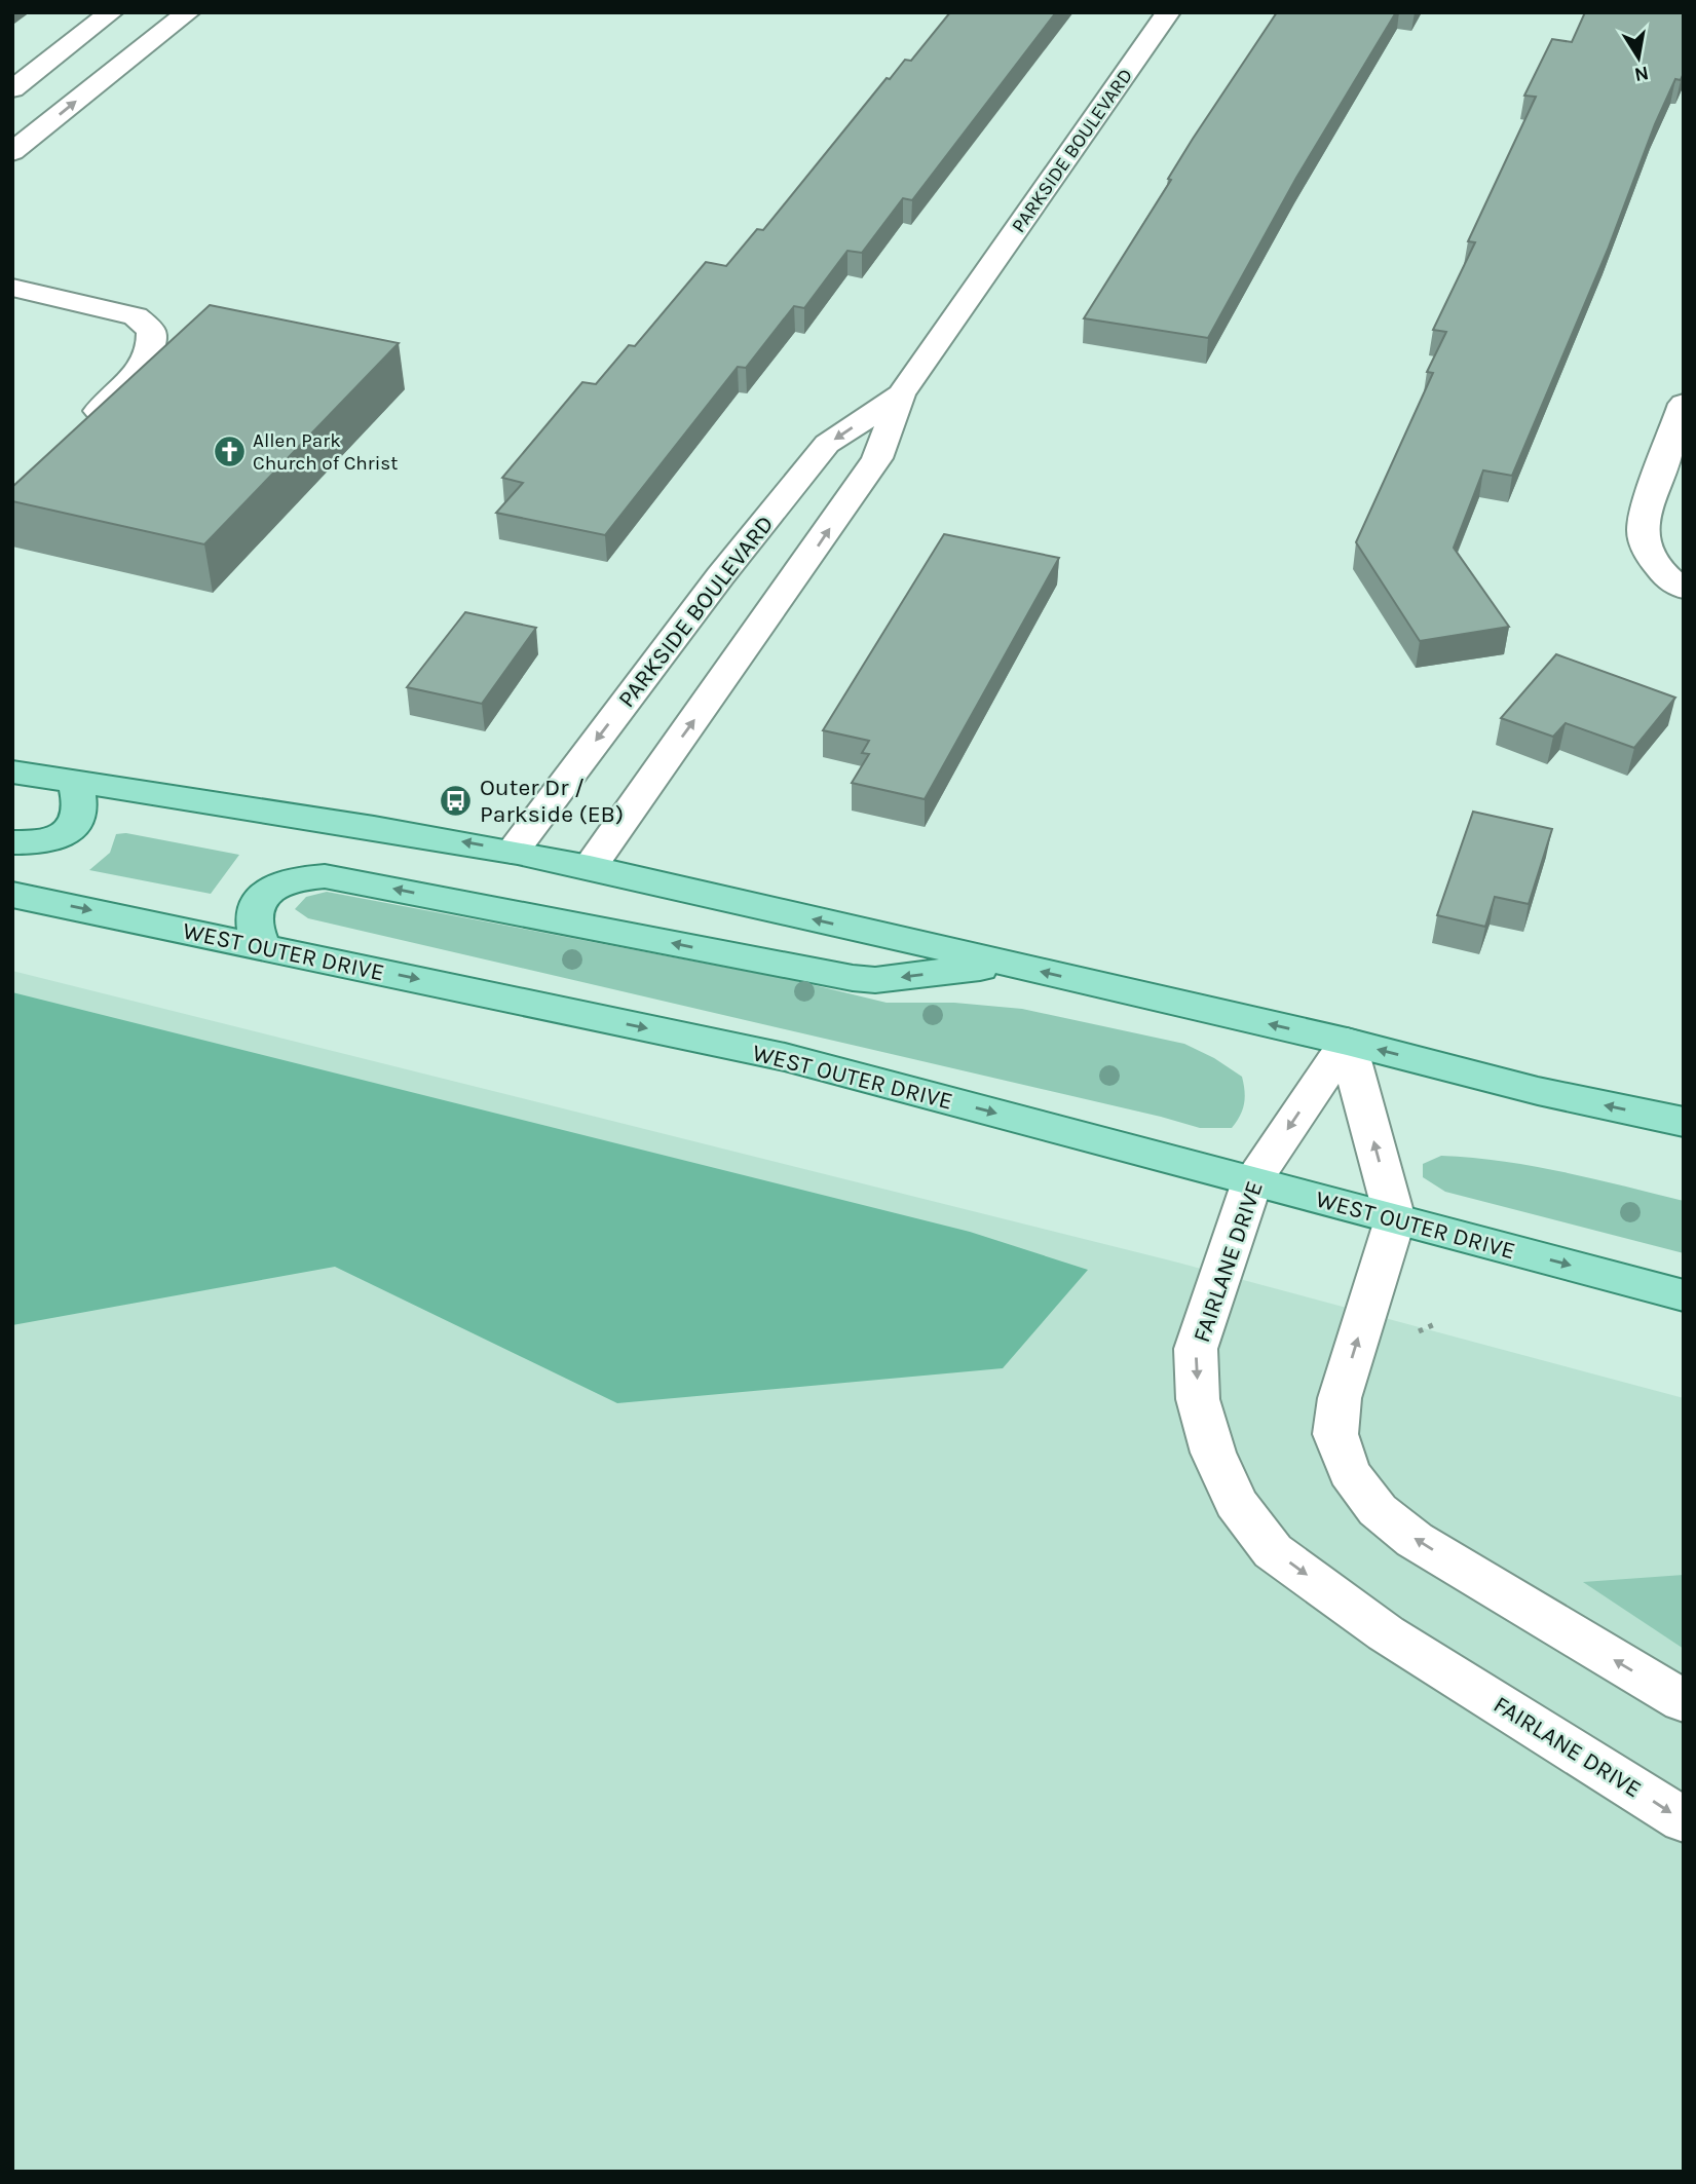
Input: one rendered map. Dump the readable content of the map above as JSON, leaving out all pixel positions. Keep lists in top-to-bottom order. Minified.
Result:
{"streets":{"main road":["WEST OUTER DRIVE"],"street":["PARKSIDE BOULEVARD","FAIRLANE DRIVE"]},"crossings":[["WEST OUTER DRIVE","FAIRLANE DRIVE"]],"one_way":["FAIRLANE DRIVE"],"places":{"church":["Allen Park Church of Christ"],"bus stop":["Outer Dr / Parkside (EB)"]},"north":"bottom"}
